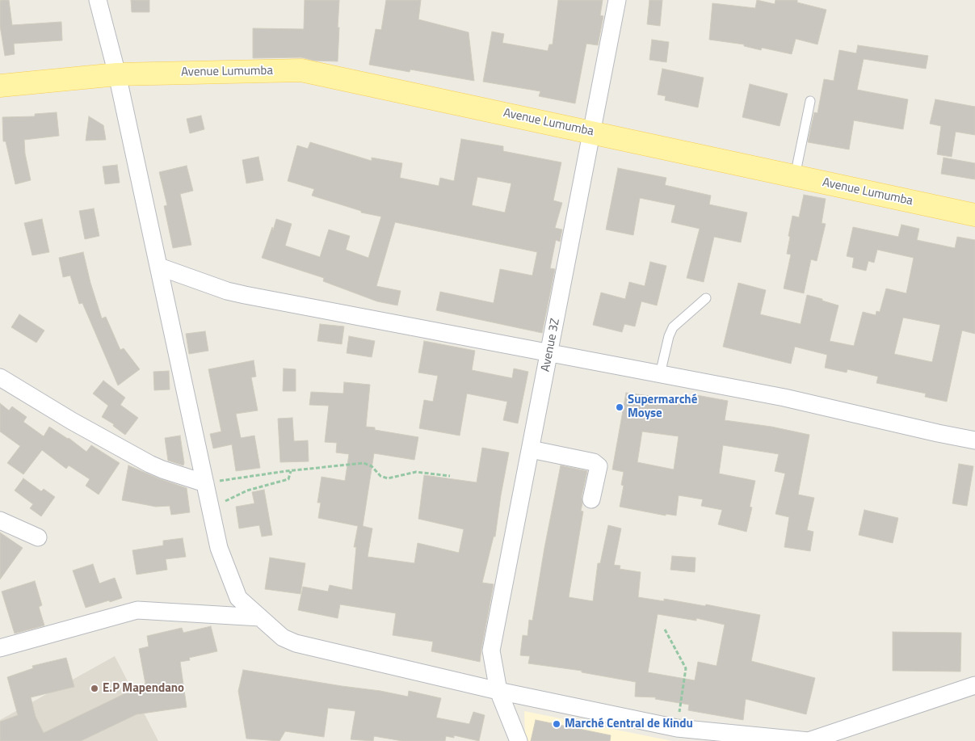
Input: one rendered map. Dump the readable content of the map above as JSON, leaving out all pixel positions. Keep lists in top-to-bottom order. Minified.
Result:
{"streets":{"main road":["Avenue Lumumba"],"street":["Avenue 3Z"]},"crossings":[["Avenue Lumumba","Avenue 3Z"]],"places":["Supermarché Moyse","E.P Mapendano","Marché Central de Kindu"]}
